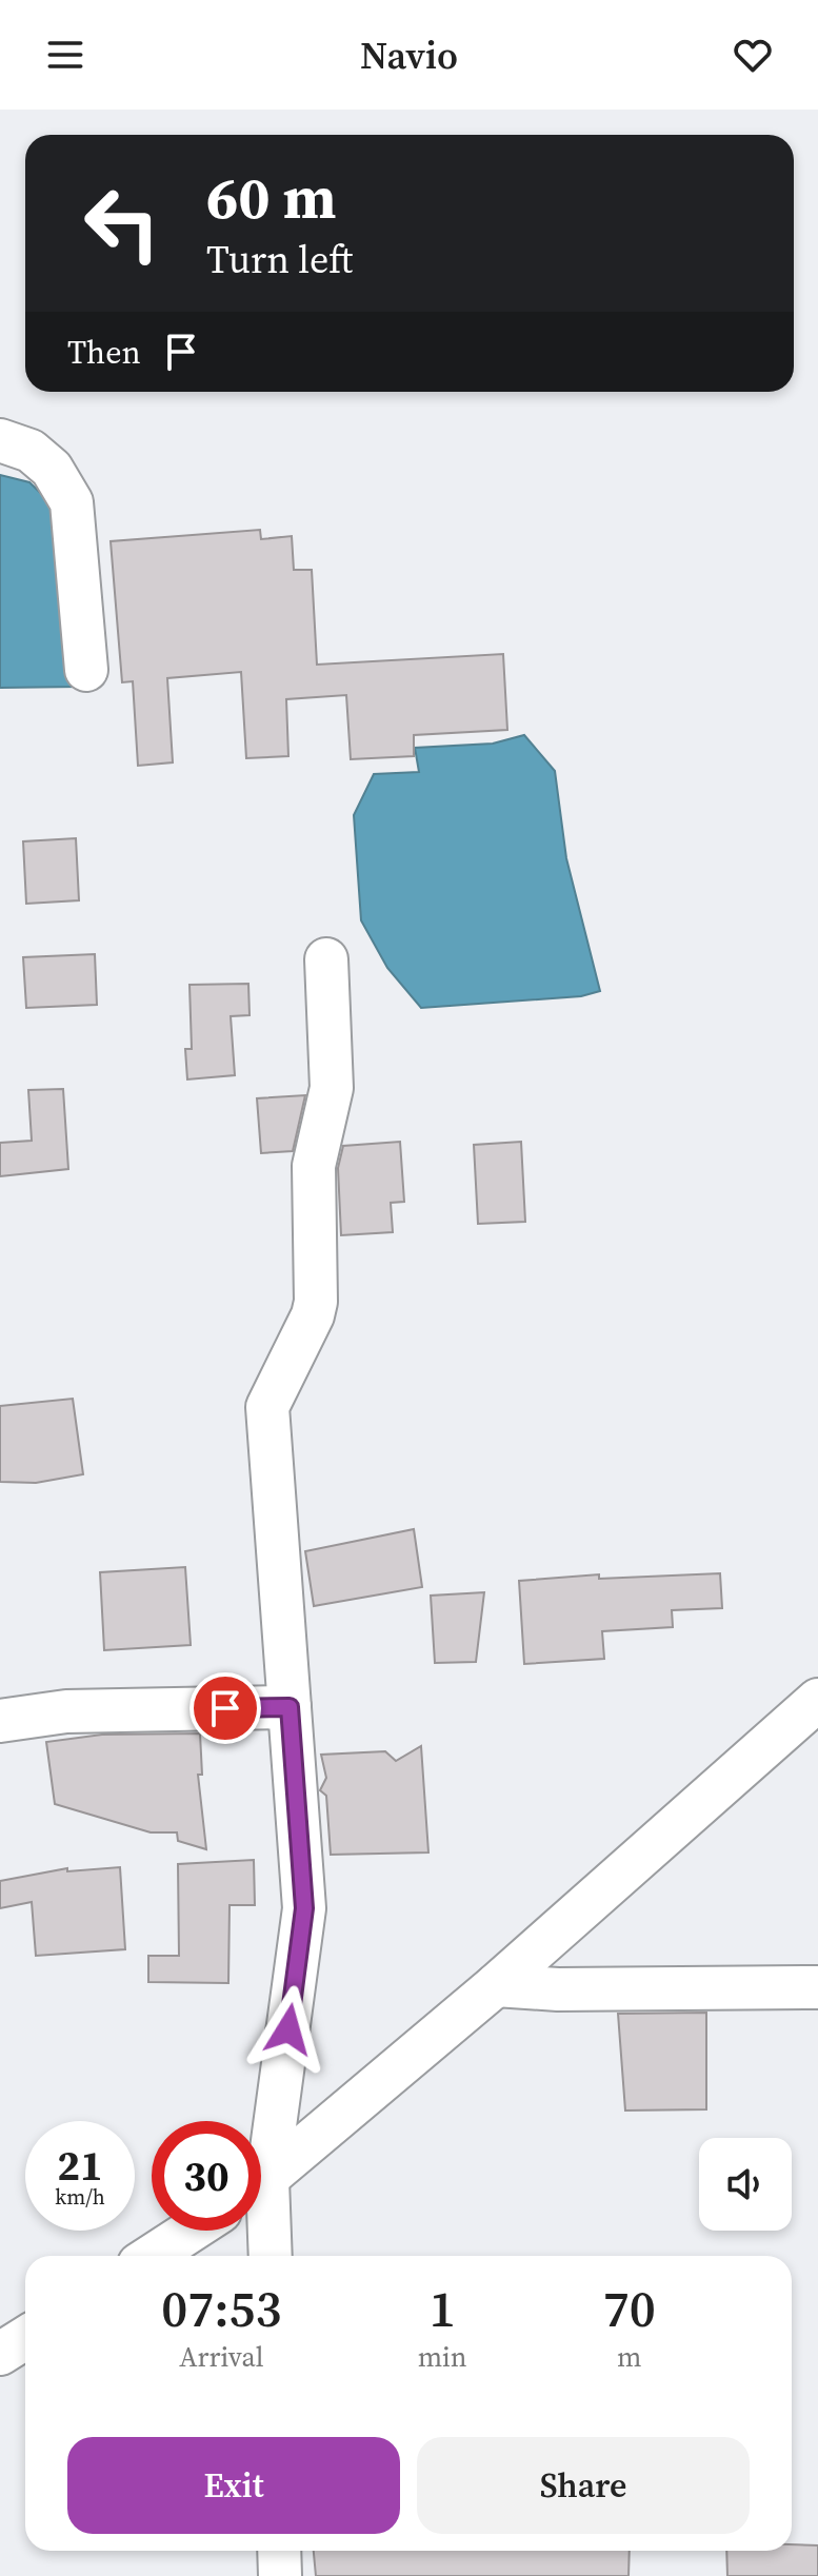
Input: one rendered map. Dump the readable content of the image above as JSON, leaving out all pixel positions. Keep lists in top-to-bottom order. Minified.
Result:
{"page":{"header":"Navio","turn":["60 m","Turn left"],"then":"Then","speed":"21 km/h","limit":"30","eta":["07:53","Arrival","1","min","70","m"],"buttons":["Exit","Share"]}}
